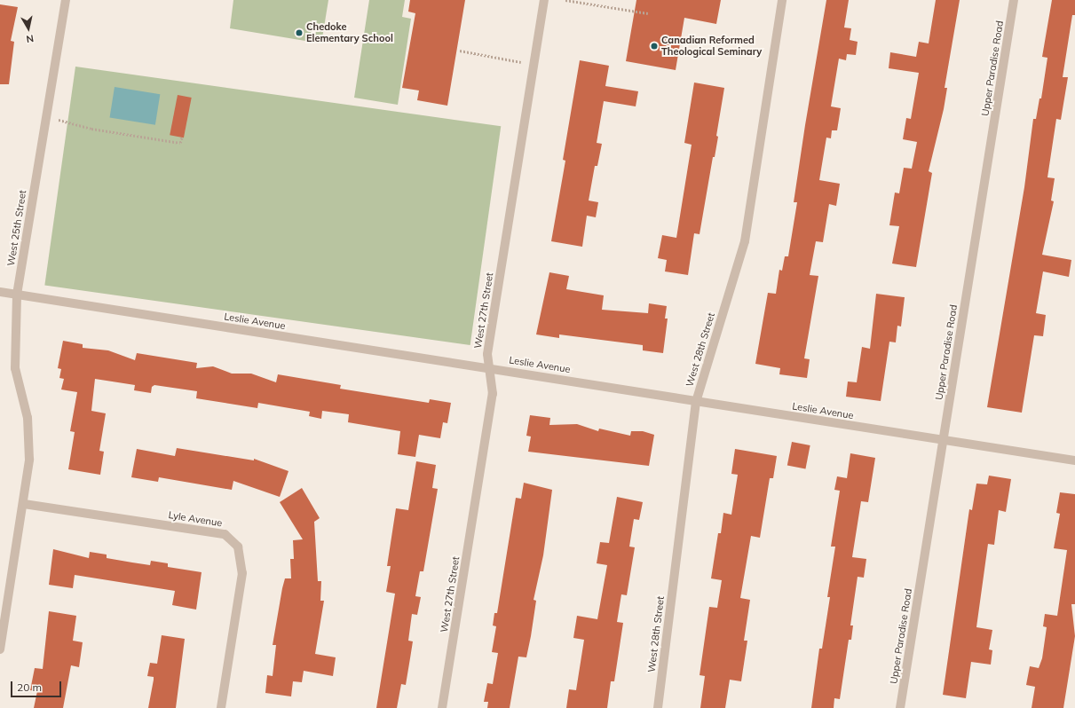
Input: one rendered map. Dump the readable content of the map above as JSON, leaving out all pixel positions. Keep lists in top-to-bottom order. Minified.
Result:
{"streets":{"street":["Upper Paradise Road","West 25th Street","West 27th Street","Leslie Avenue","West 28th Street","Lyle Avenue"]},"crossings":[["Upper Paradise Road","Leslie Avenue"],["West 25th Street","Leslie Avenue"],["West 25th Street","Lyle Avenue"],["West 27th Street","Leslie Avenue"],["Leslie Avenue","West 28th Street"]],"places":["Chedoke Elementary School","Canadian Reformed Theological Seminary"],"scale_bar":"20 m","north":"bottom"}
